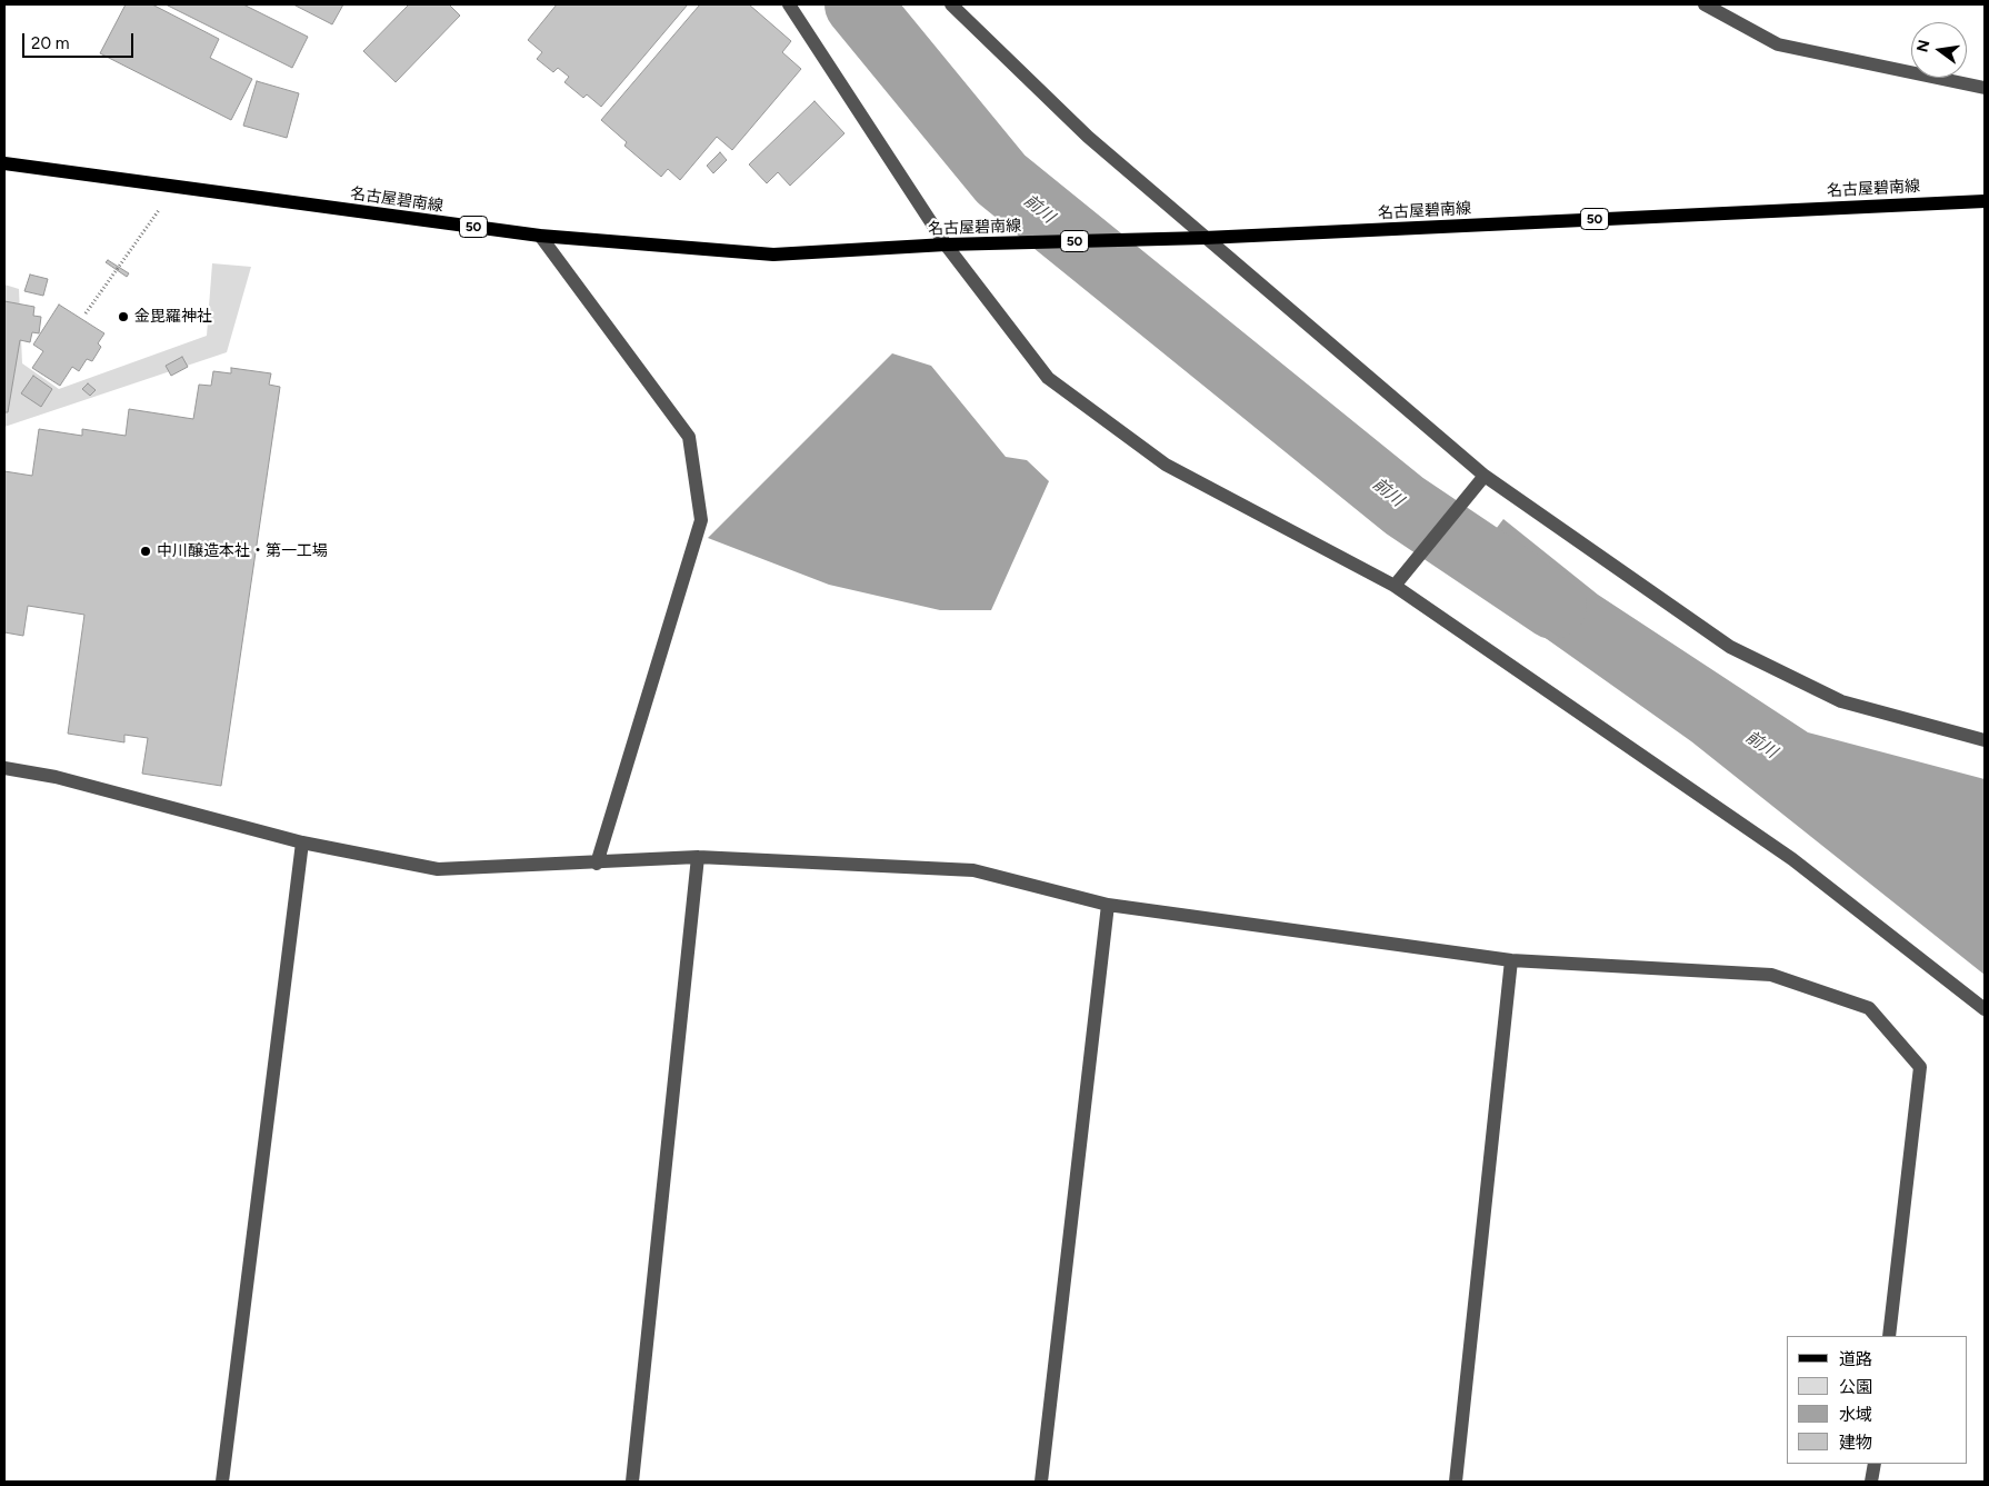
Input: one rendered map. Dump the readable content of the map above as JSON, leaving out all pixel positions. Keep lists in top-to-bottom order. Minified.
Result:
{"streets":{"main road":["名古屋碧南線","50"]},"water":["前川"],"places":["金毘羅神社","中川醸造本社・第一工場"],"legend":["道路","公園","水域","建物"],"scale_bar":"20 m","north":"left"}
